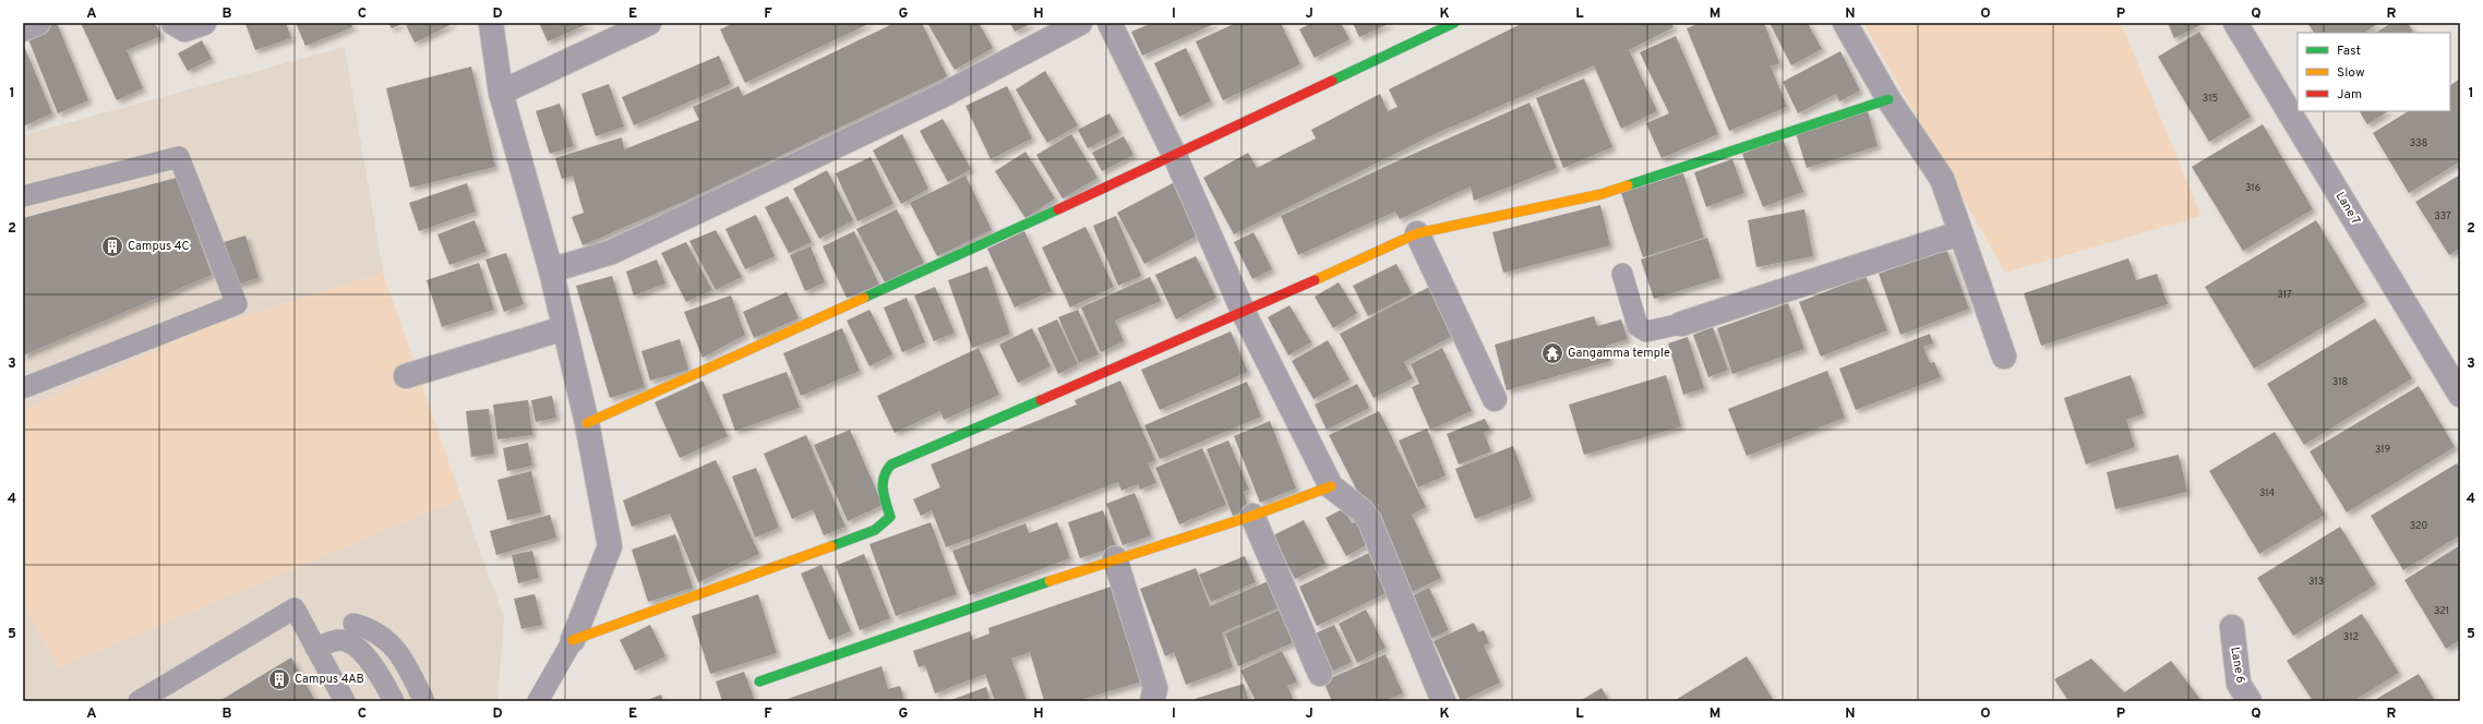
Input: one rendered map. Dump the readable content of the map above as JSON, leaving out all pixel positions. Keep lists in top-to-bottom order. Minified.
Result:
{"streets":{"street":["Lane 7","Lane 6"]},"places":{"building":["Campus 4C","Campus 4AB"],"temple":["Gangamma temple"]},"house_numbers":["315","338","316","337","317","318","319","314","320","313","321","312"],"legend":["Fast","Slow","Jam"],"grid":{"columns":["A","B","C","D","E","F","G","H","I","J","K","L","M","N","O","P","Q","R"],"rows":["1","2","3","4","5"]}}
